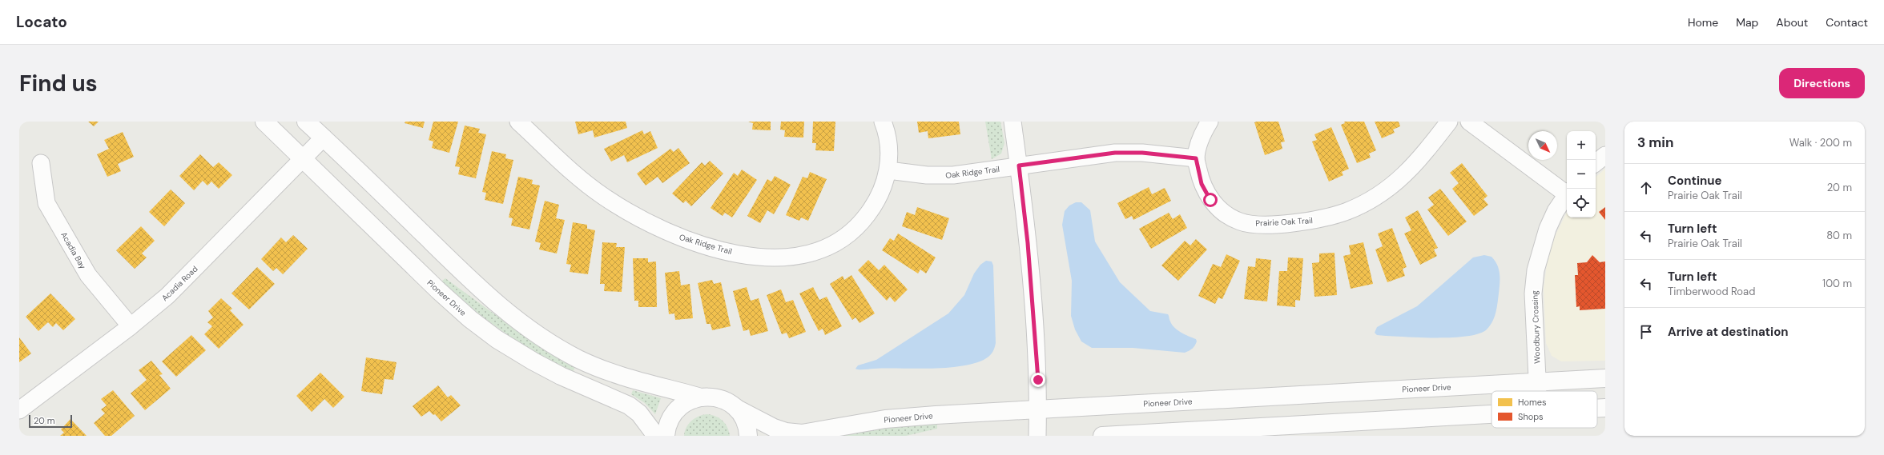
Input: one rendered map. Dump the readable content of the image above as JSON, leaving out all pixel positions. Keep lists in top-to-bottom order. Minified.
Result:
{"streets":{"street":["Oak Ridge Trail","Prairie Oak Trail","Acadia Bay","Acadia Road","Pioneer Drive","Woodbury Crossing"]},"crossings":[["Acadia Bay","Acadia Road"],["Acadia Road","Pioneer Drive"],["Pioneer Drive","Woodbury Crossing"]],"legend":["Homes","Shops"],"scale_bar":"20 m","north":"bottom right","page":{"header":"Locato","nav":["Home","Map","About","Contact"],"buttons":"Directions","title":"Find us","heading":["3 min","Walk · 200 m"],"map_buttons":["+","−"],"list":[["Continue","Prairie Oak Trail","20 m"],["Turn left","Prairie Oak Trail","80 m"],["Turn left","Timberwood Road","100 m"],"Arrive at destination"],"scale":"20 m"}}
